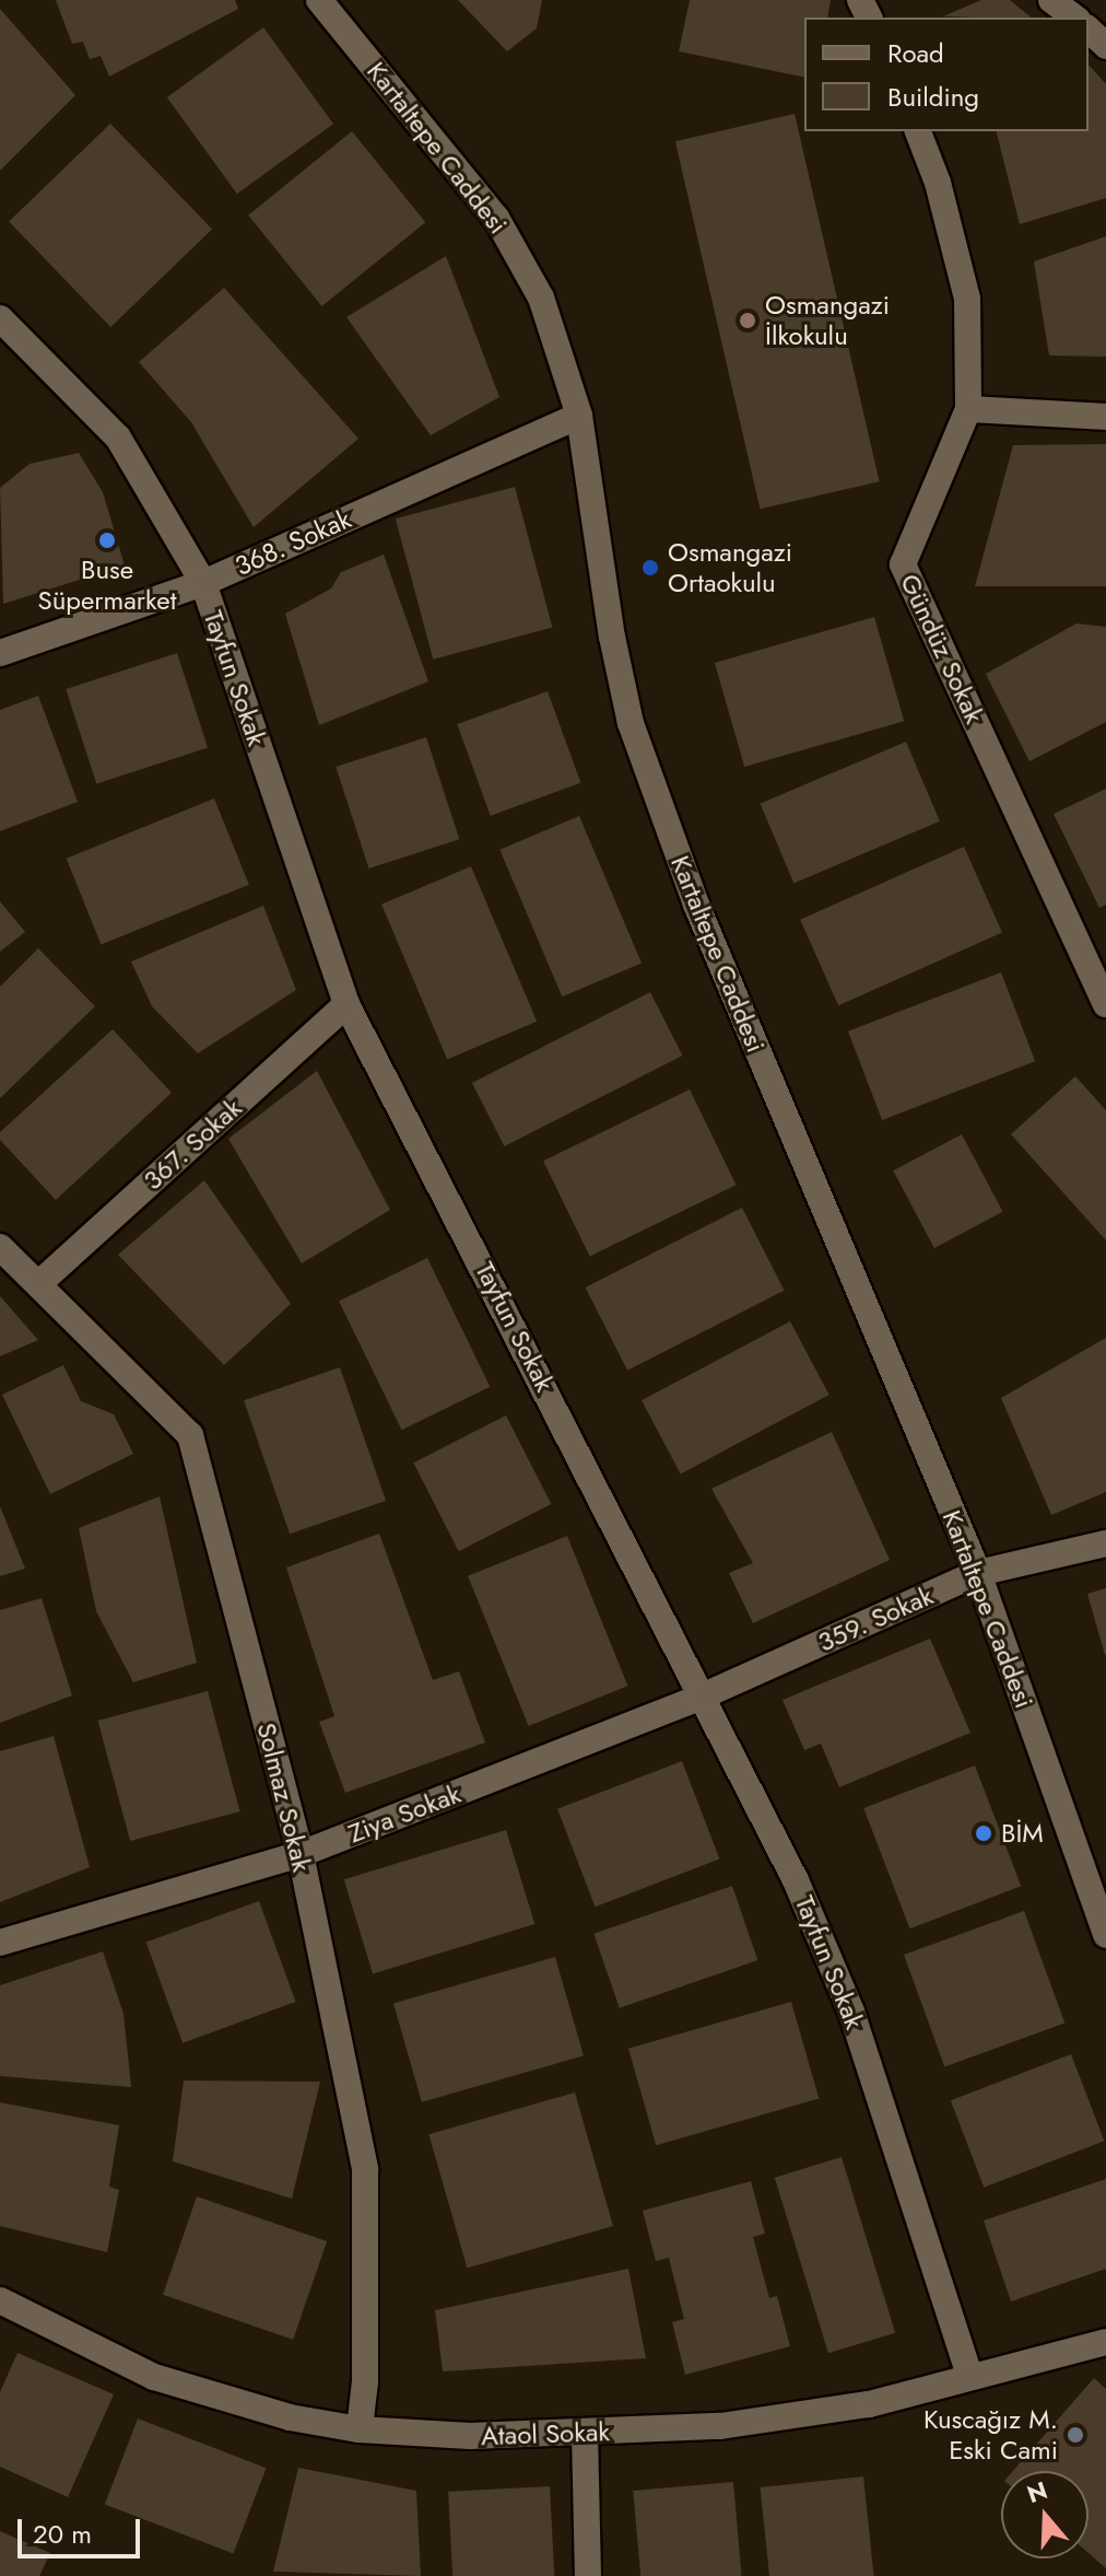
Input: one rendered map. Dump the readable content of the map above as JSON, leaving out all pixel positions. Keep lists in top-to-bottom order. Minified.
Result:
{"streets":{"street":["Kartaltepe Caddesi","368. Sokak","Gündüz Sokak","Tayfun Sokak","367. Sokak","359. Sokak","Solmaz Sokak","Ziya Sokak","Ataol Sokak"]},"crossings":[["Kartaltepe Caddesi","368. Sokak"],["Kartaltepe Caddesi","359. Sokak"],["368. Sokak","Tayfun Sokak"],["Tayfun Sokak","367. Sokak"],["Tayfun Sokak","359. Sokak"],["Tayfun Sokak","Ziya Sokak"],["Tayfun Sokak","Ataol Sokak"],["367. Sokak","Solmaz Sokak"],["359. Sokak","Ziya Sokak"],["Solmaz Sokak","Ziya Sokak"],["Solmaz Sokak","Ataol Sokak"]],"places":["Osmangazi İlkokulu","Buse Süpermarket","Osmangazi Ortaokulu","BİM","Kuscağız M. Eski Cami"],"legend":["Road","Building"],"scale_bar":"20 m","north":"top"}
